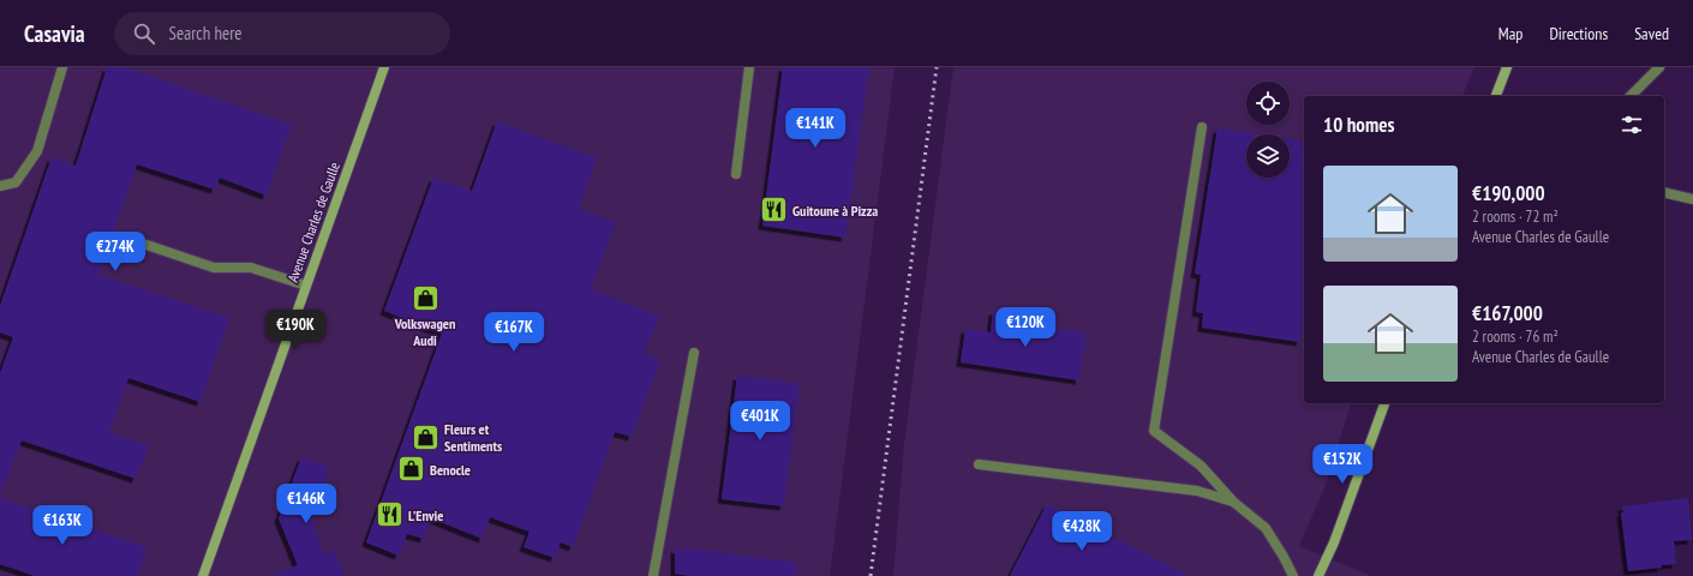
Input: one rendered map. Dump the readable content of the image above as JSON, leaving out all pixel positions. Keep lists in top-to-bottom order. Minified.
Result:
{"streets":{"main road":["Avenue Charles de Gaulle"]},"places":{"restaurant":["Guitoune à Pizza","L'Envie"],"shop":["Volkswagen Audi","Fleurs et Sentiments","Benocle"]},"page":{"header":"Casavia","search":"Search here","nav":["Map","Directions","Saved"],"heading":"10 homes","price":["€141K","€274K","€120K","€190K","€167K","€401K","€152K","€146K","€163K","€428K"],"list":[{"name":"€190,000","note":"2 rooms · 72 m² · Avenue Charles de Gaulle"},{"name":"€167,000","note":"2 rooms · 76 m² · Avenue Charles de Gaulle"}]}}
